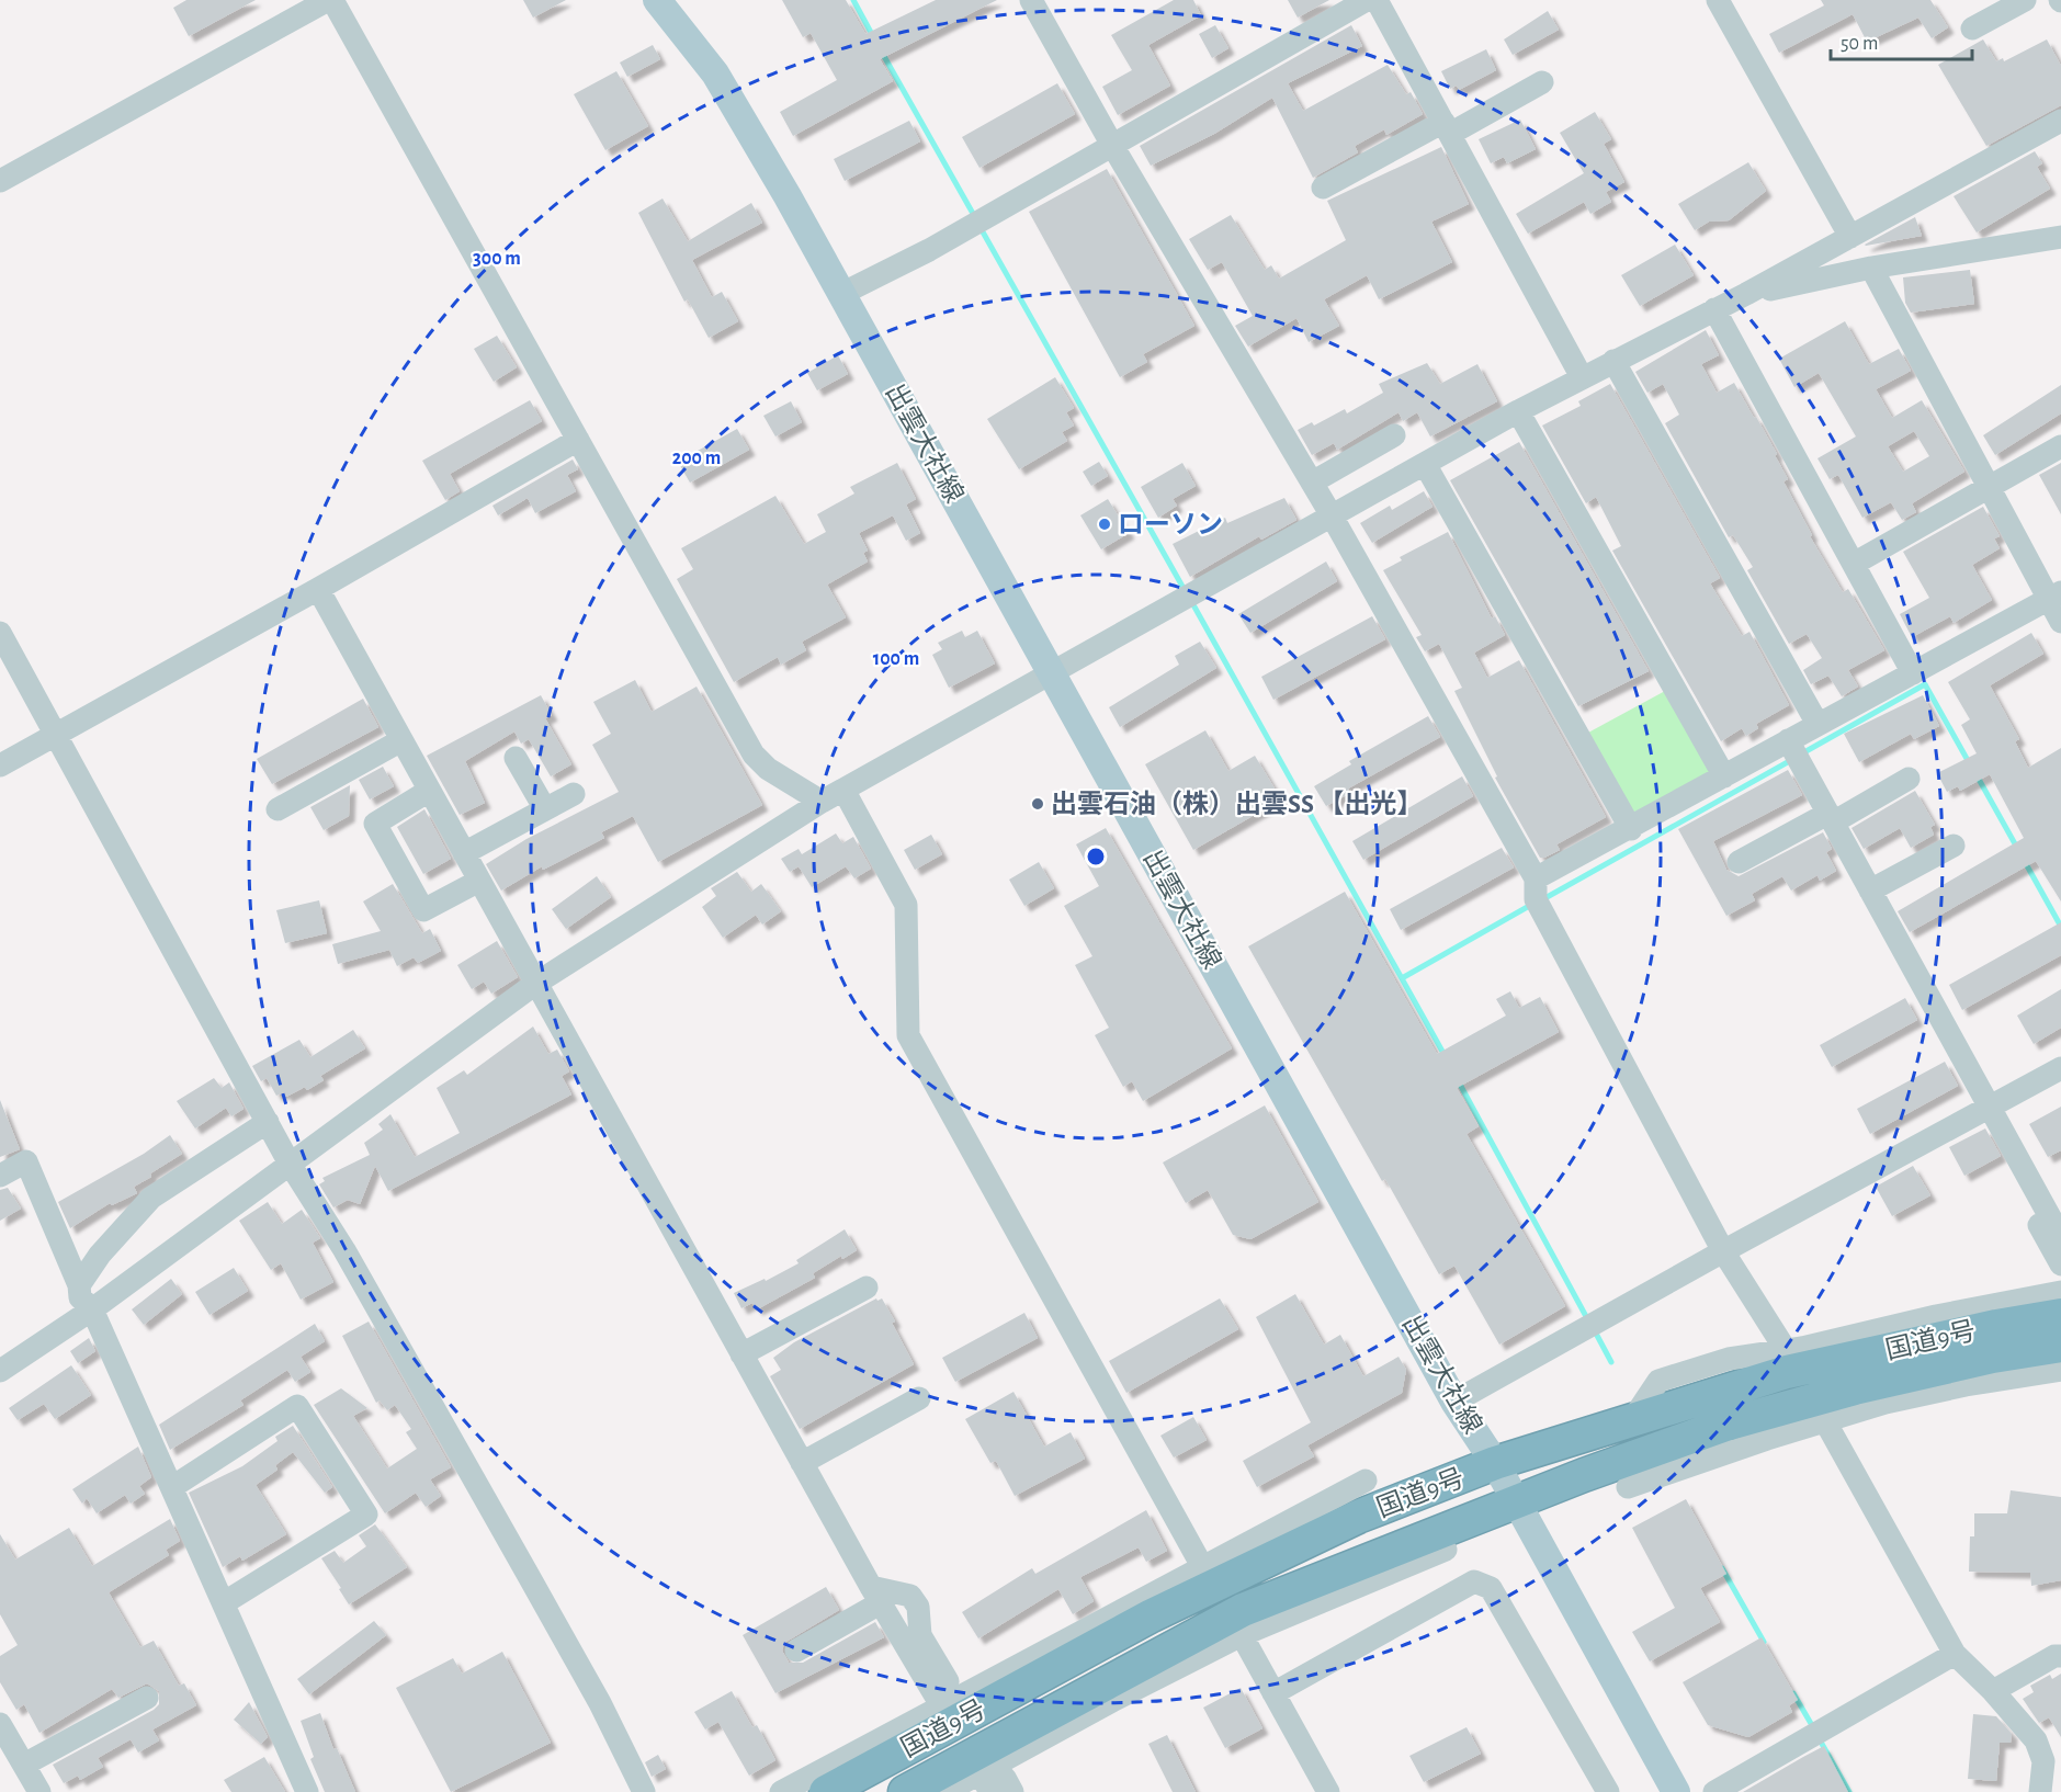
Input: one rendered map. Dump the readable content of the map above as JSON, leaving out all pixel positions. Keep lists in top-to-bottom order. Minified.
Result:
{"streets":{"highway":["国道9号"],"main road":["出雲大社線"]},"crossings":[["出雲大社線","国道9号"]],"places":["ローソン","出雲石油（株）出雲SS 【出光】"],"scale_bar":"50 m","rings":["300 m","200 m","100 m"]}
